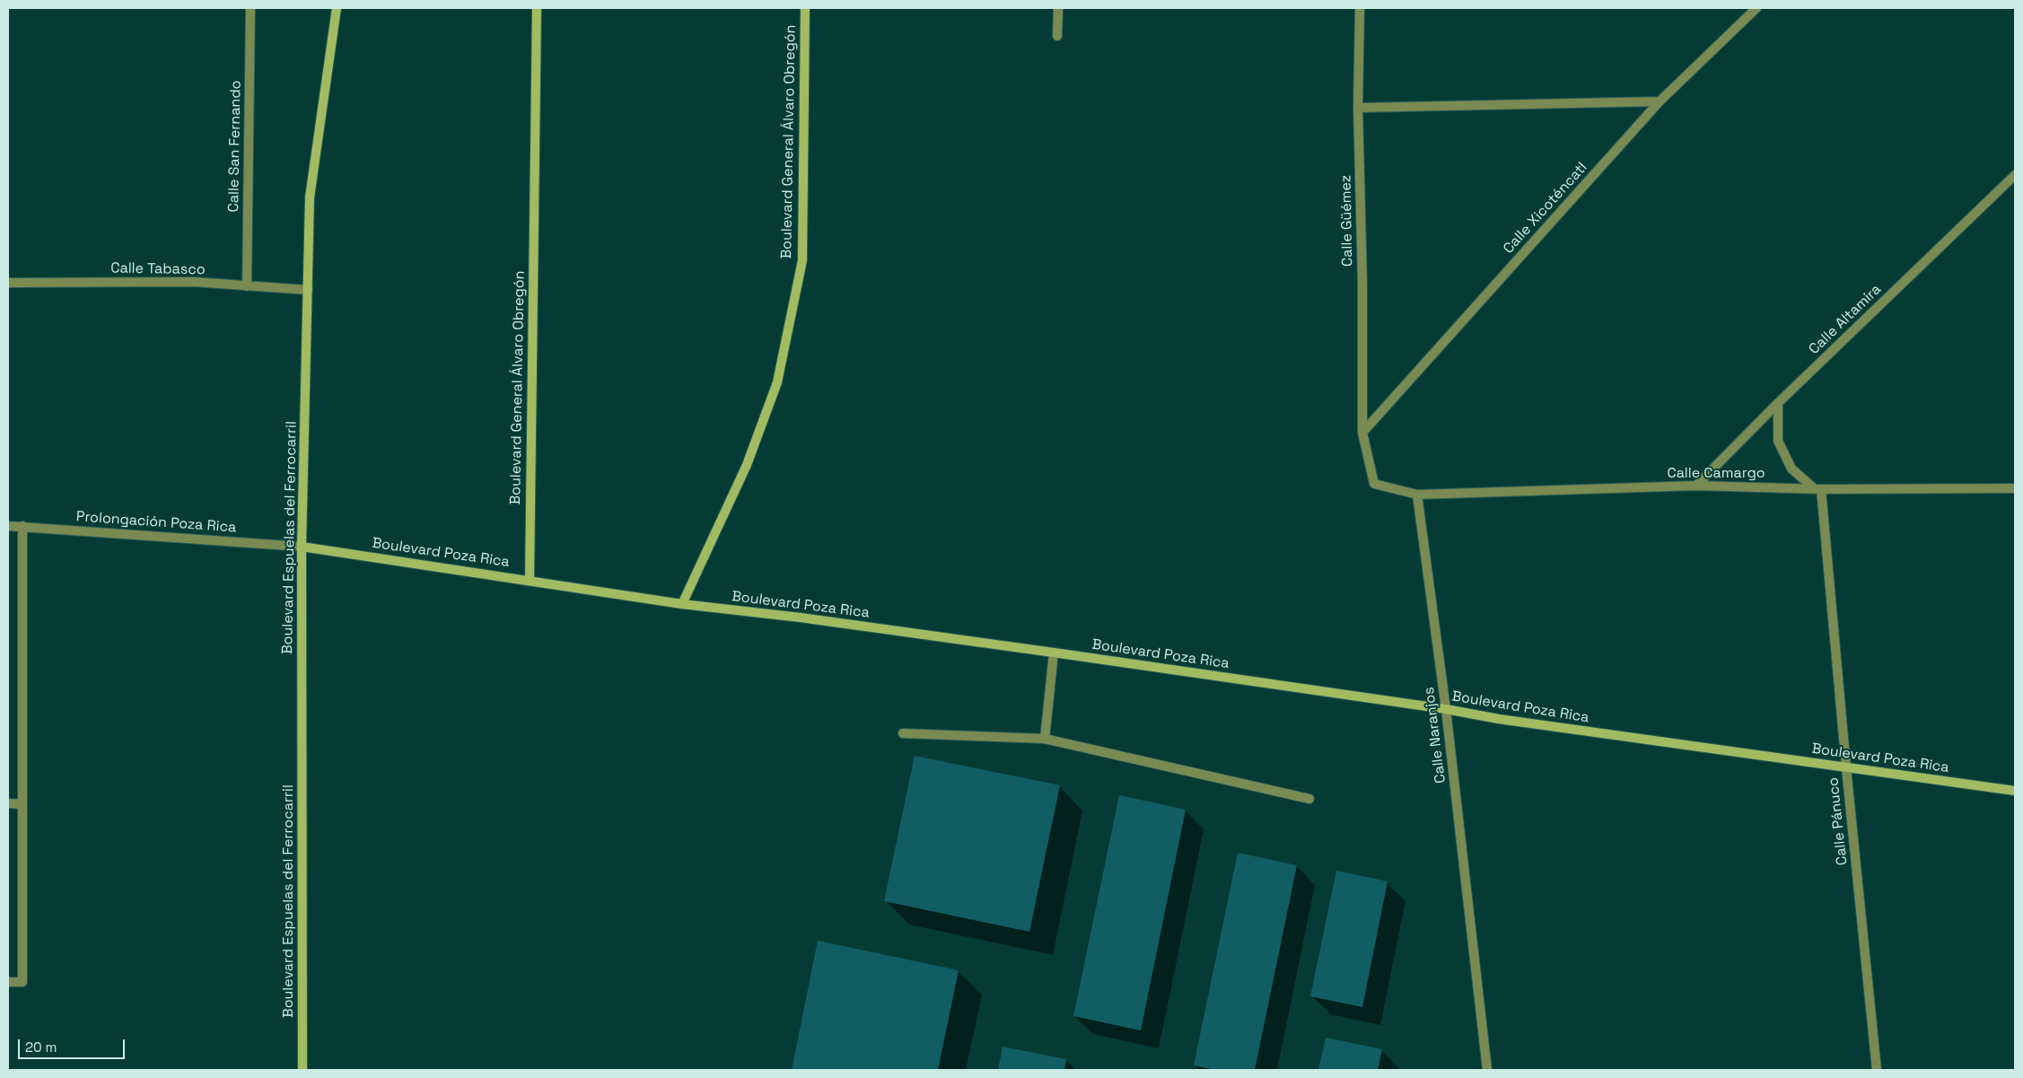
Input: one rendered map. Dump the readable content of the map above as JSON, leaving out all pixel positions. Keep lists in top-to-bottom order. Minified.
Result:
{"streets":{"main road":["Boulevard General Álvaro Obregón","Boulevard Espuelas del Ferrocarril","Boulevard Poza Rica"],"street":["Calle San Fernando","Calle Xicoténcatl","Calle Güémez","Calle Tabasco","Calle Altamira","Calle Camargo","Prolongación Poza Rica","Calle Naranjos","Calle Pánuco"]},"crossings":[["Boulevard General Álvaro Obregón","Boulevard Poza Rica"],["Calle San Fernando","Calle Tabasco"],["Calle Xicoténcatl","Calle Güémez"],["Calle Tabasco","Boulevard Espuelas del Ferrocarril"],["Calle Altamira","Calle Camargo"],["Calle Camargo","Calle Naranjos"],["Calle Camargo","Calle Pánuco"],["Prolongación Poza Rica","Boulevard Espuelas del Ferrocarril"],["Prolongación Poza Rica","Boulevard Poza Rica"],["Boulevard Espuelas del Ferrocarril","Boulevard Poza Rica"],["Boulevard Poza Rica","Calle Naranjos"],["Boulevard Poza Rica","Calle Pánuco"]],"scale_bar":"20 m"}
